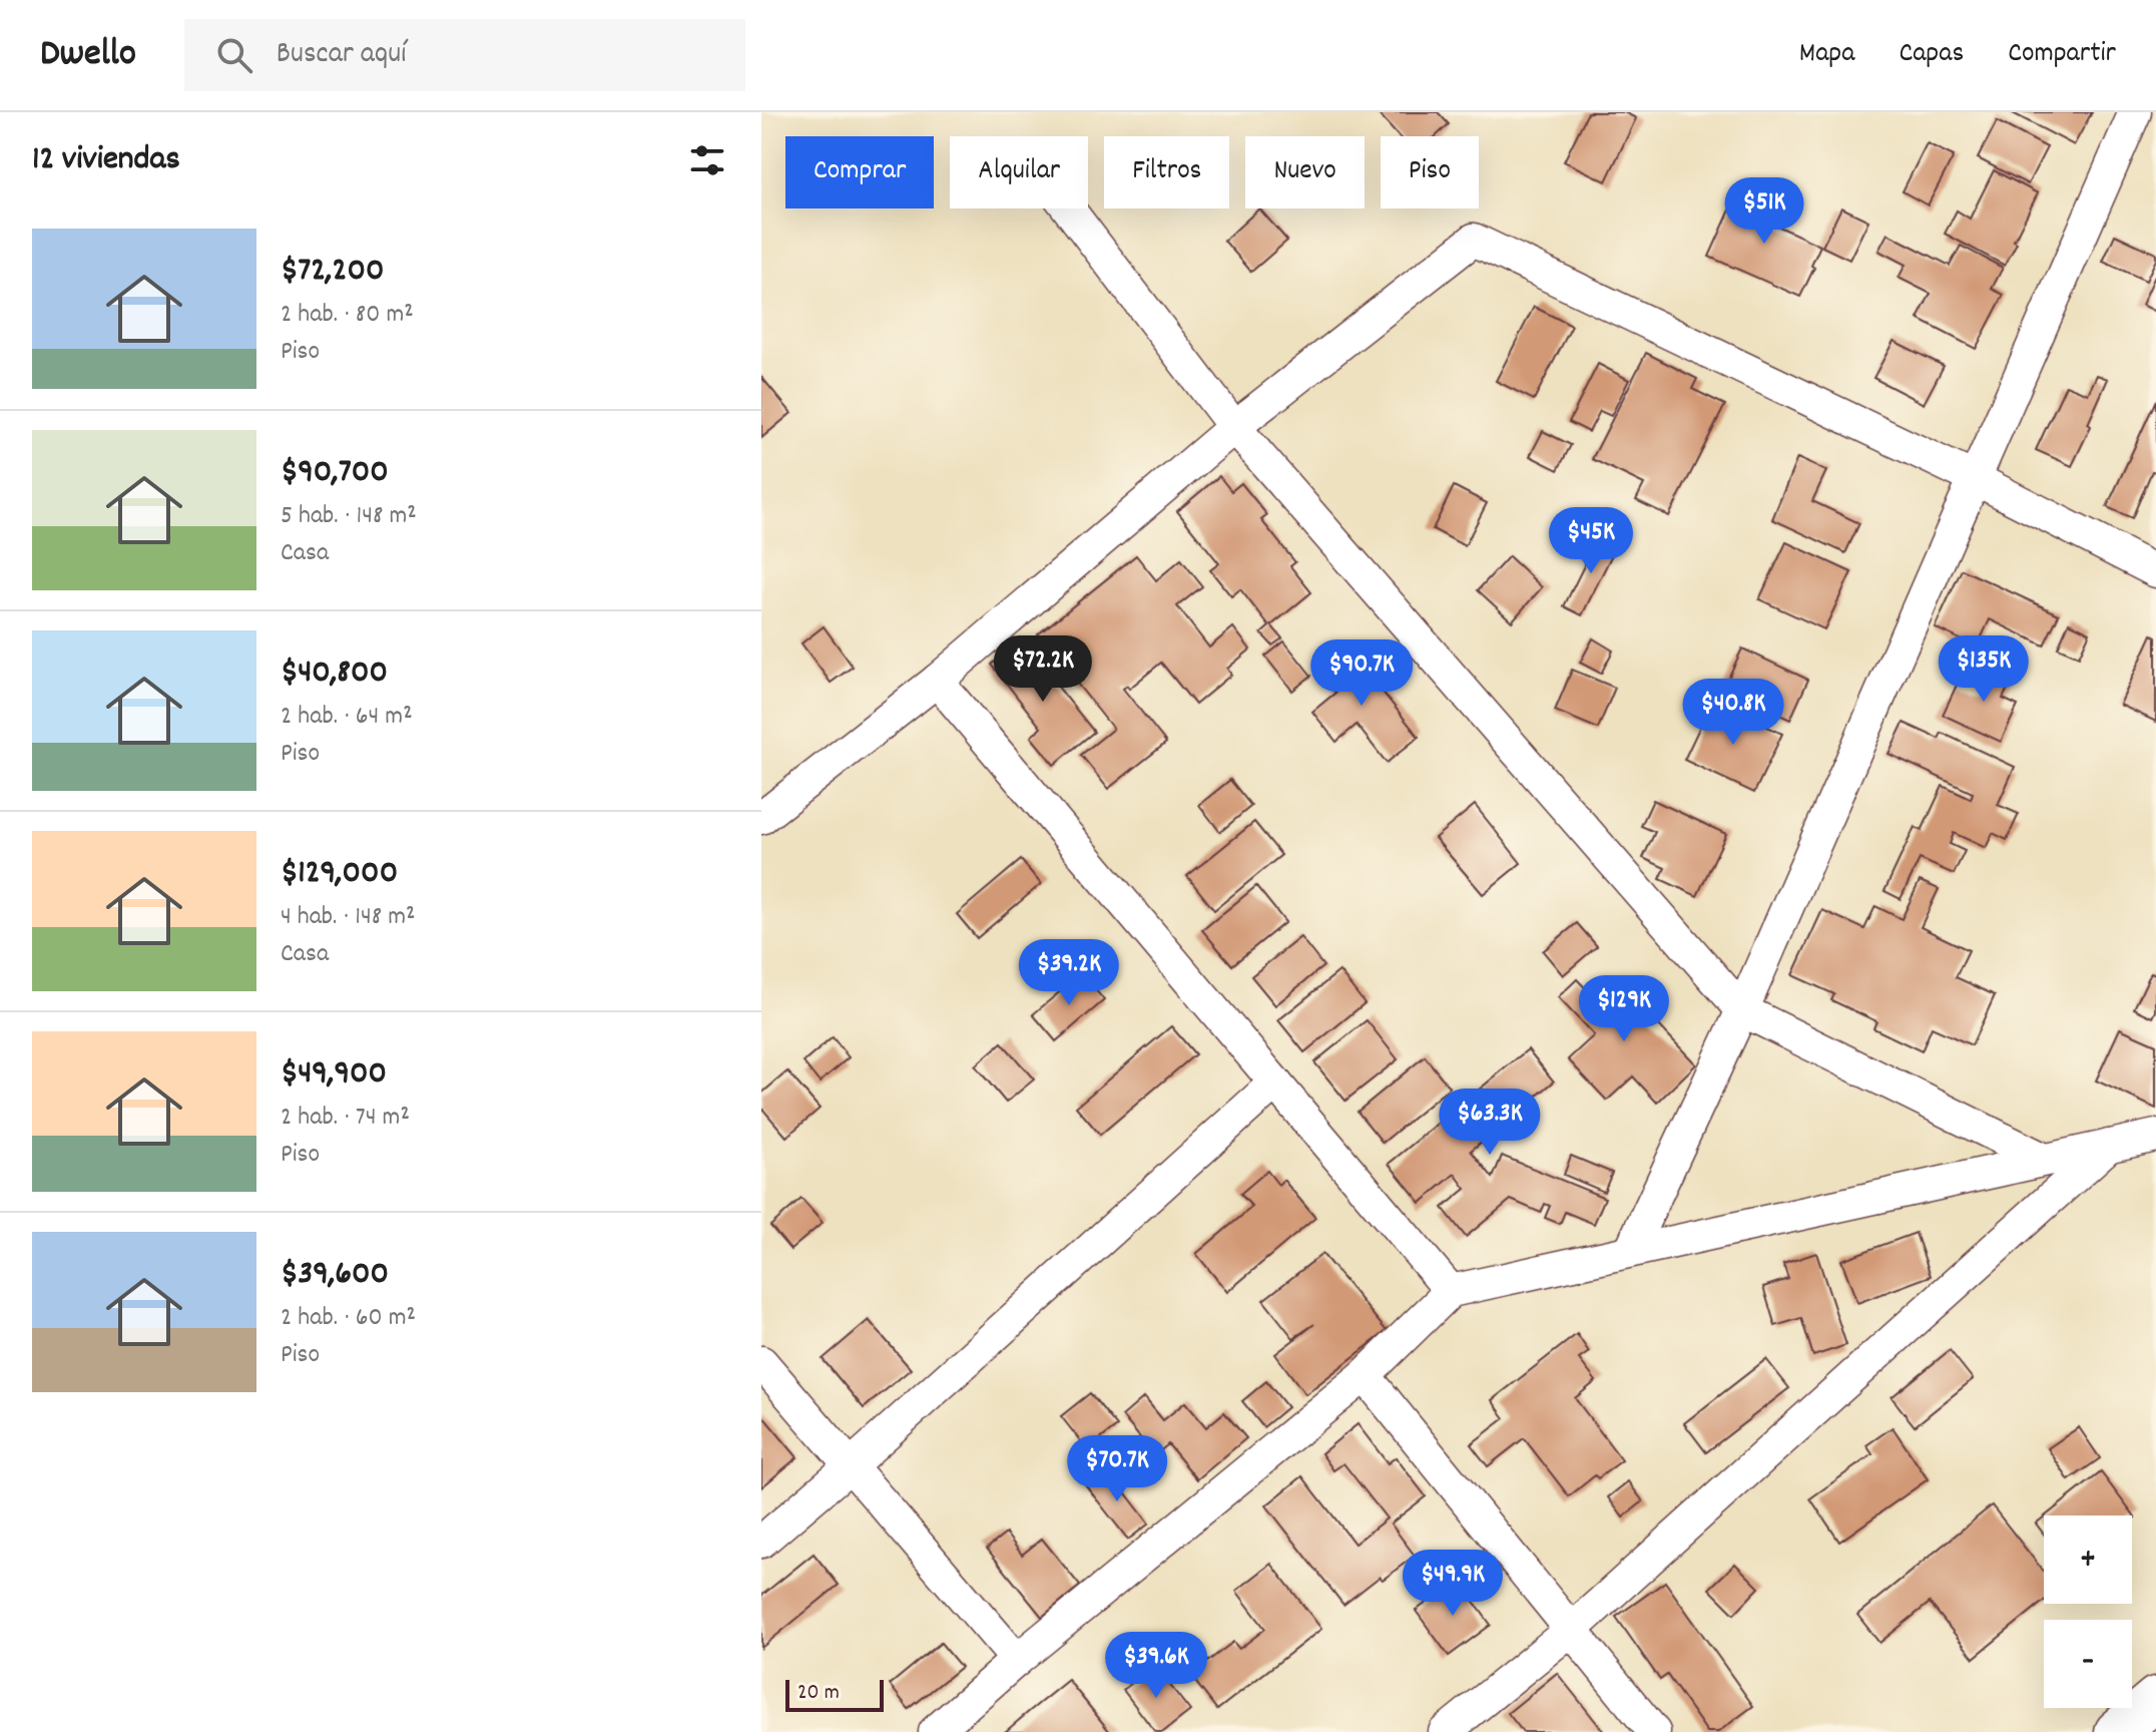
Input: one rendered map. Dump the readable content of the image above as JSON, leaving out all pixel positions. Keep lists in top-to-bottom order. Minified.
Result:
{"scale_bar":"20 m","page":{"header":"Dwello","search":"Buscar aquí","nav":["Mapa","Capas","Compartir"],"heading":"12 viviendas","chip":["Comprar","Alquilar","Filtros","Nuevo","Piso"],"price":["$51K","$45K","$72.2K","$135K","$90.7K","$40.8K","$39.2K","$129K","$63.3K","$70.7K","$49.9K","$39.6K"],"list":[{"name":"$72,200","note":"2 hab. · 80 m² · Piso"},{"name":"$90,700","note":"5 hab. · 148 m² · Casa"},{"name":"$40,800","note":"2 hab. · 64 m² · Piso"},{"name":"$129,000","note":"4 hab. · 148 m² · Casa"},{"name":"$49,900","note":"2 hab. · 74 m² · Piso"},{"name":"$39,600","note":"2 hab. · 60 m² · Piso"}],"map_buttons":["+","−"],"scale":"20 m"}}
